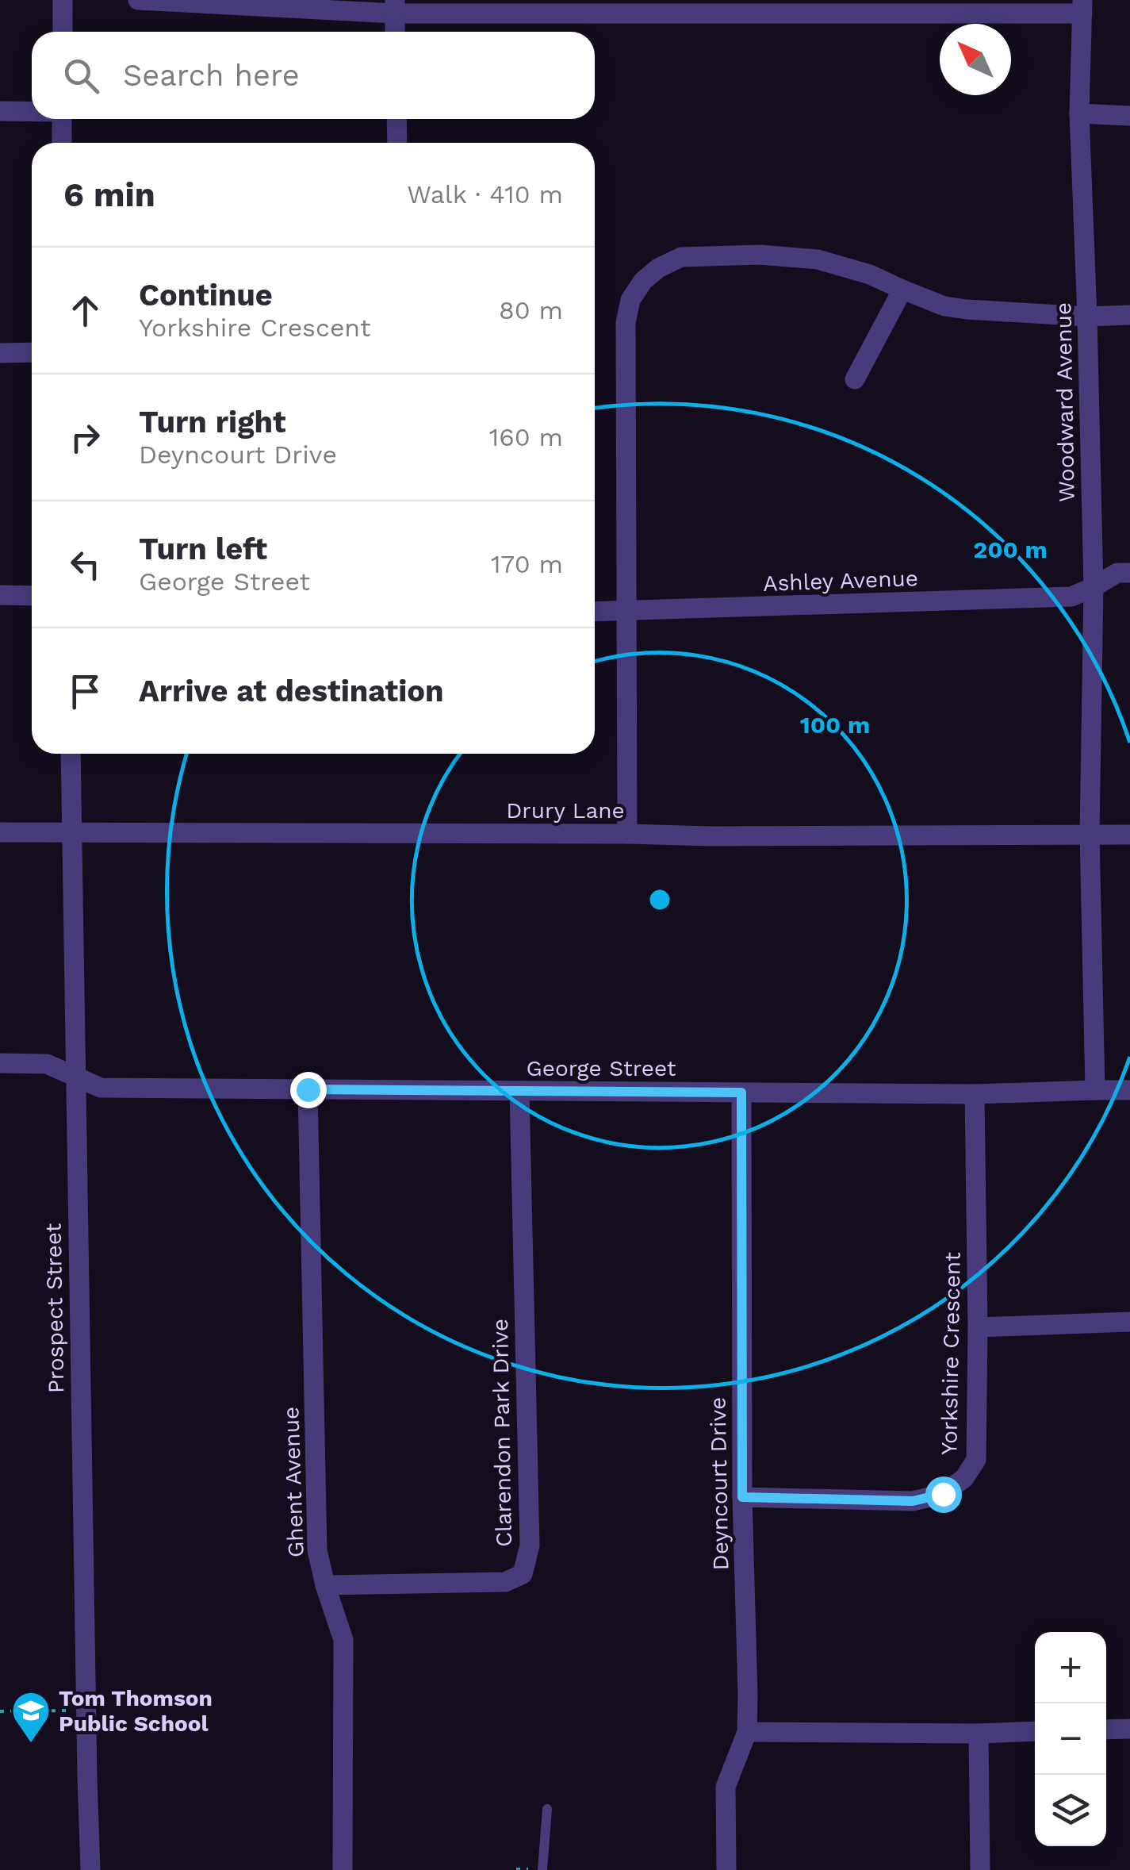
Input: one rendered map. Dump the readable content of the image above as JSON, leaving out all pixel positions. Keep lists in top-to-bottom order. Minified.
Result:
{"streets":{"street":["Woodward Avenue","Ashley Avenue","Drury Lane","George Street","Prospect Street","Yorkshire Crescent","Clarendon Park Drive","Ghent Avenue","Deyncourt Drive"]},"crossings":[["Woodward Avenue","Ashley Avenue"],["Woodward Avenue","Drury Lane"],["Woodward Avenue","George Street"],["Drury Lane","Prospect Street"],["George Street","Prospect Street"],["George Street","Yorkshire Crescent"],["George Street","Clarendon Park Drive"],["George Street","Ghent Avenue"],["George Street","Deyncourt Drive"],["Yorkshire Crescent","Deyncourt Drive"],["Clarendon Park Drive","Ghent Avenue"]],"places":{"school or university":["Tom Thomson Public School"]},"north":"top left","page":{"search":"Search here","heading":["6 min","Walk · 410 m"],"list":[["Continue","Yorkshire Crescent","80 m"],["Turn right","Deyncourt Drive","160 m"],["Turn left","George Street","170 m"],"Arrive at destination"],"map_buttons":["+","−"]},"rings":["200 m","100 m"]}
